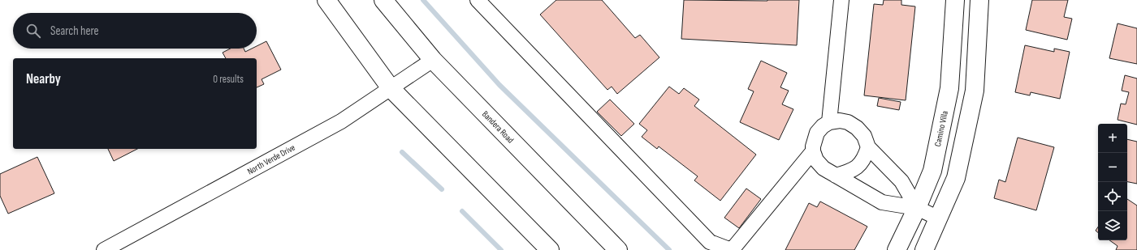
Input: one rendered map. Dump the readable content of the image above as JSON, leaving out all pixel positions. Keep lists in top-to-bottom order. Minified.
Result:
{"streets":{"main road":["Bandera Road","Camino Villa"],"street":["North Verde Drive"]},"crossings":[["Bandera Road","North Verde Drive"]],"page":{"search":"Search here","heading":["Nearby","0 results"],"map_buttons":["+","−"]}}
